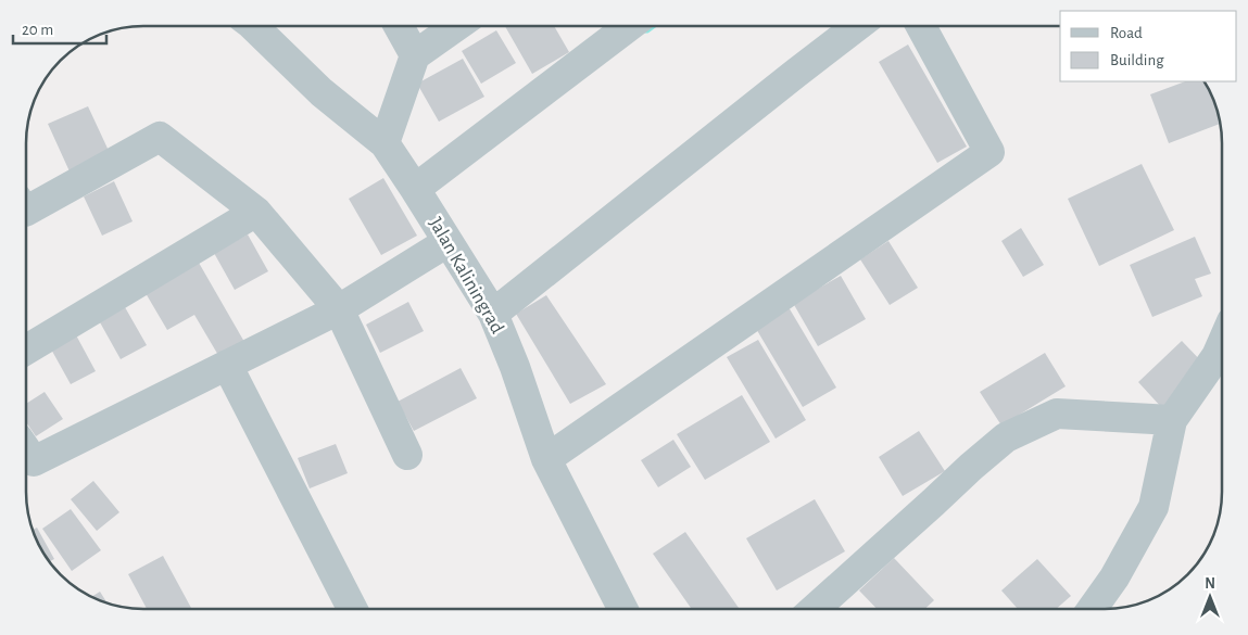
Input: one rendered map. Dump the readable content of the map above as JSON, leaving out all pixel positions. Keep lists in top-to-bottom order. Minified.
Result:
{"streets":{"street":["Jalan Kaliningrad"]},"legend":["Road","Building"],"scale_bar":"20 m","north":"top"}
